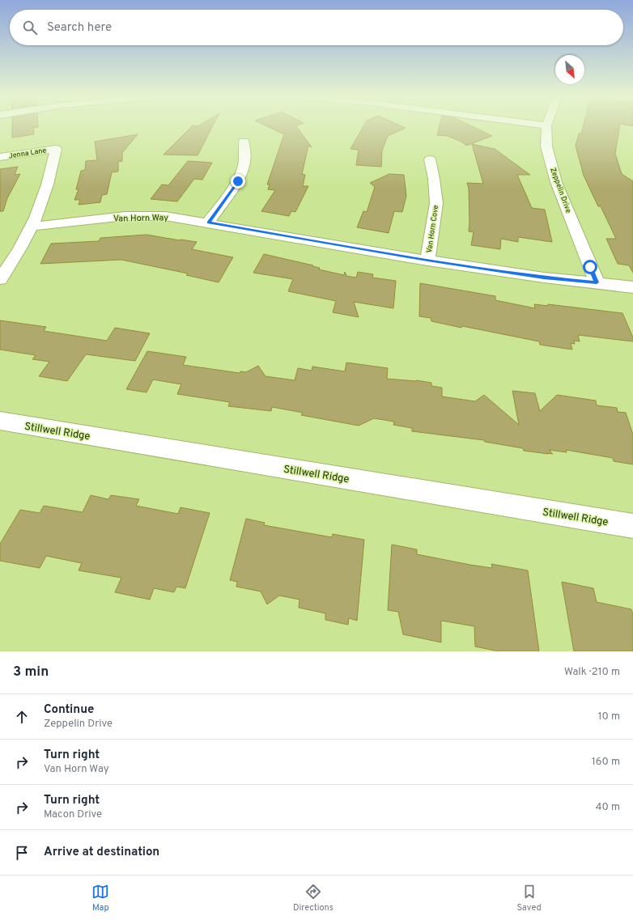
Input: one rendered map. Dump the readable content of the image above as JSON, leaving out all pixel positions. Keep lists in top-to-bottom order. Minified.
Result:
{"streets":{"street":["Jenna Lane","Zeppelin Drive","Van Horn Way","Van Horn Cove","Stillwell Ridge"]},"crossings":[["Jenna Lane","Van Horn Way"],["Zeppelin Drive","Van Horn Way"],["Van Horn Way","Van Horn Cove"]],"north":"bottom right","page":{"search":"Search here","heading":["3 min","Walk · 210 m"],"list":[["Continue","Zeppelin Drive","10 m"],["Turn right","Van Horn Way","160 m"],["Turn right","Macon Drive","40 m"],"Arrive at destination"],"nav":["Map","Directions","Saved"]}}
